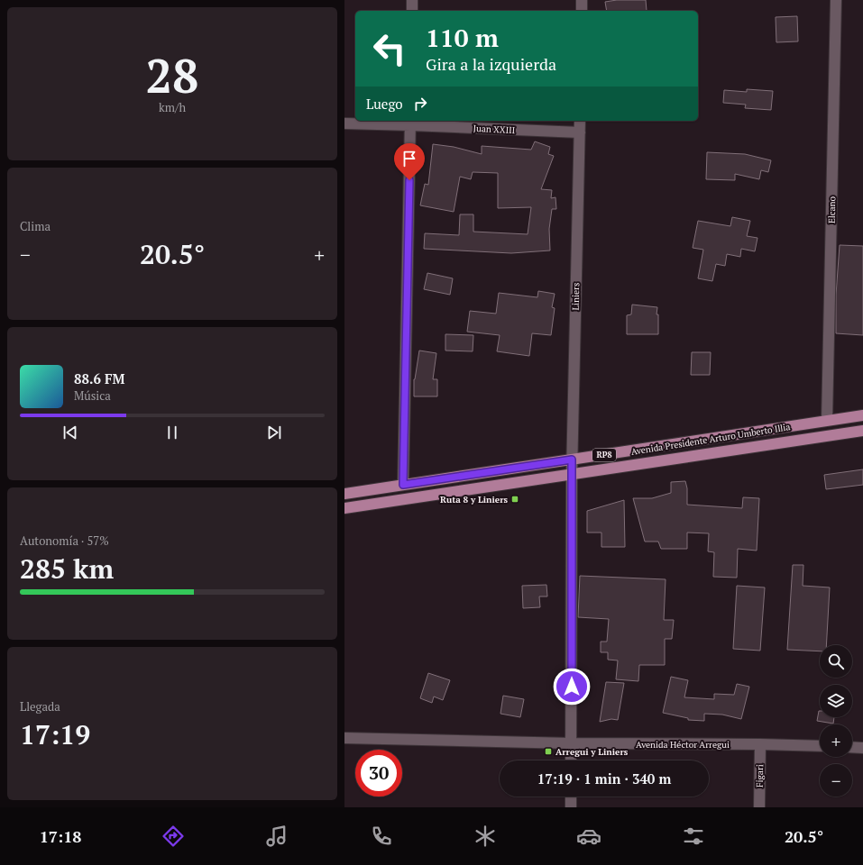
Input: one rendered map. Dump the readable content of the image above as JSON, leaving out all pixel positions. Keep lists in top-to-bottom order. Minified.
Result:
{"streets":{"main road":["Avenida Presidente Arturo Umberto Illia","RP8"],"street":["Juan XXIII","Elcano","Liniers","Avenida Héctor Arregui","Figari"]},"crossings":[["Juan XXIII","Liniers"],["Elcano","Avenida Presidente Arturo Umberto Illia"],["Liniers","Avenida Presidente Arturo Umberto Illia"],["Liniers","Avenida Héctor Arregui"],["Avenida Héctor Arregui","Figari"]],"places":{"transit":["Ruta 8 y Liniers","Arregui y Liniers"]},"page":{"tile":[["28","km/h"],"Clima",["Autonomía · 57%","285 km"],["Llegada","17:19"]],"turn":["110 m","Gira a la izquierda"],"then":"Luego","heat":["−","20.5°","+"],"song":["88.6 FM","Música"],"map_buttons":["+","−"],"limit":"30","trip":"17:19 · 1 min · 340 m","tabs":["17:18","20.5°"]}}
